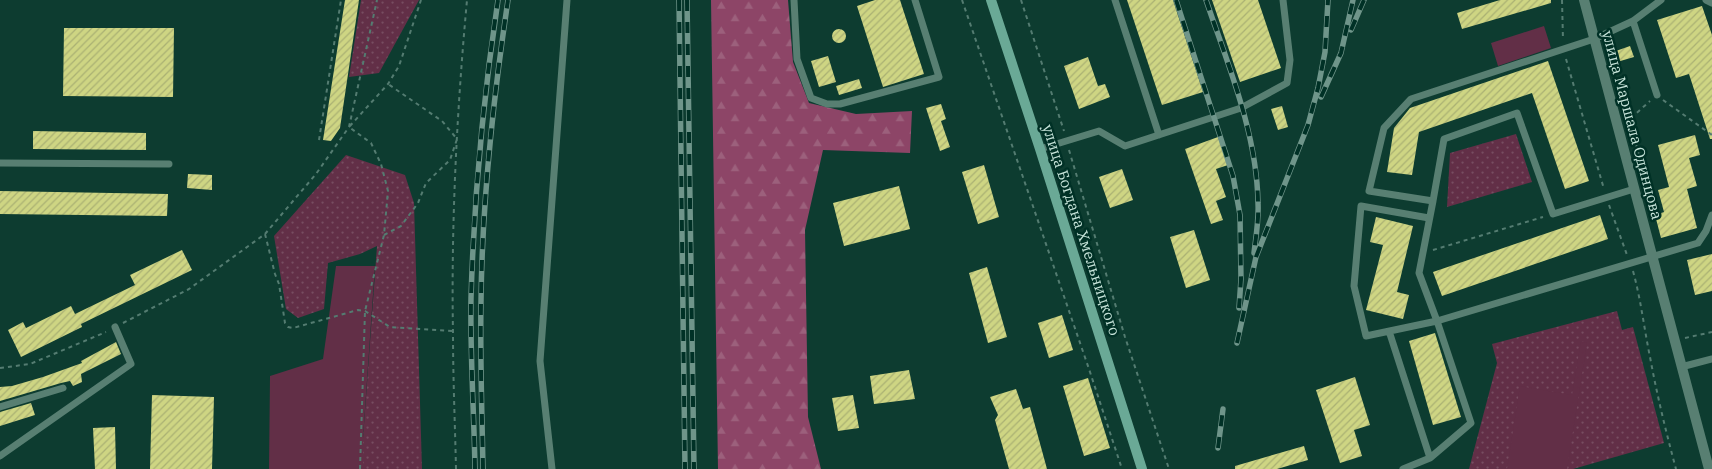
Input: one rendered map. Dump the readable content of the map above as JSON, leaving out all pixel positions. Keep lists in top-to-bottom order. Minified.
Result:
{"streets":{"main road":["улица Богдана Хмельницкого"],"street":["улица Маршала Одинцова"]}}
